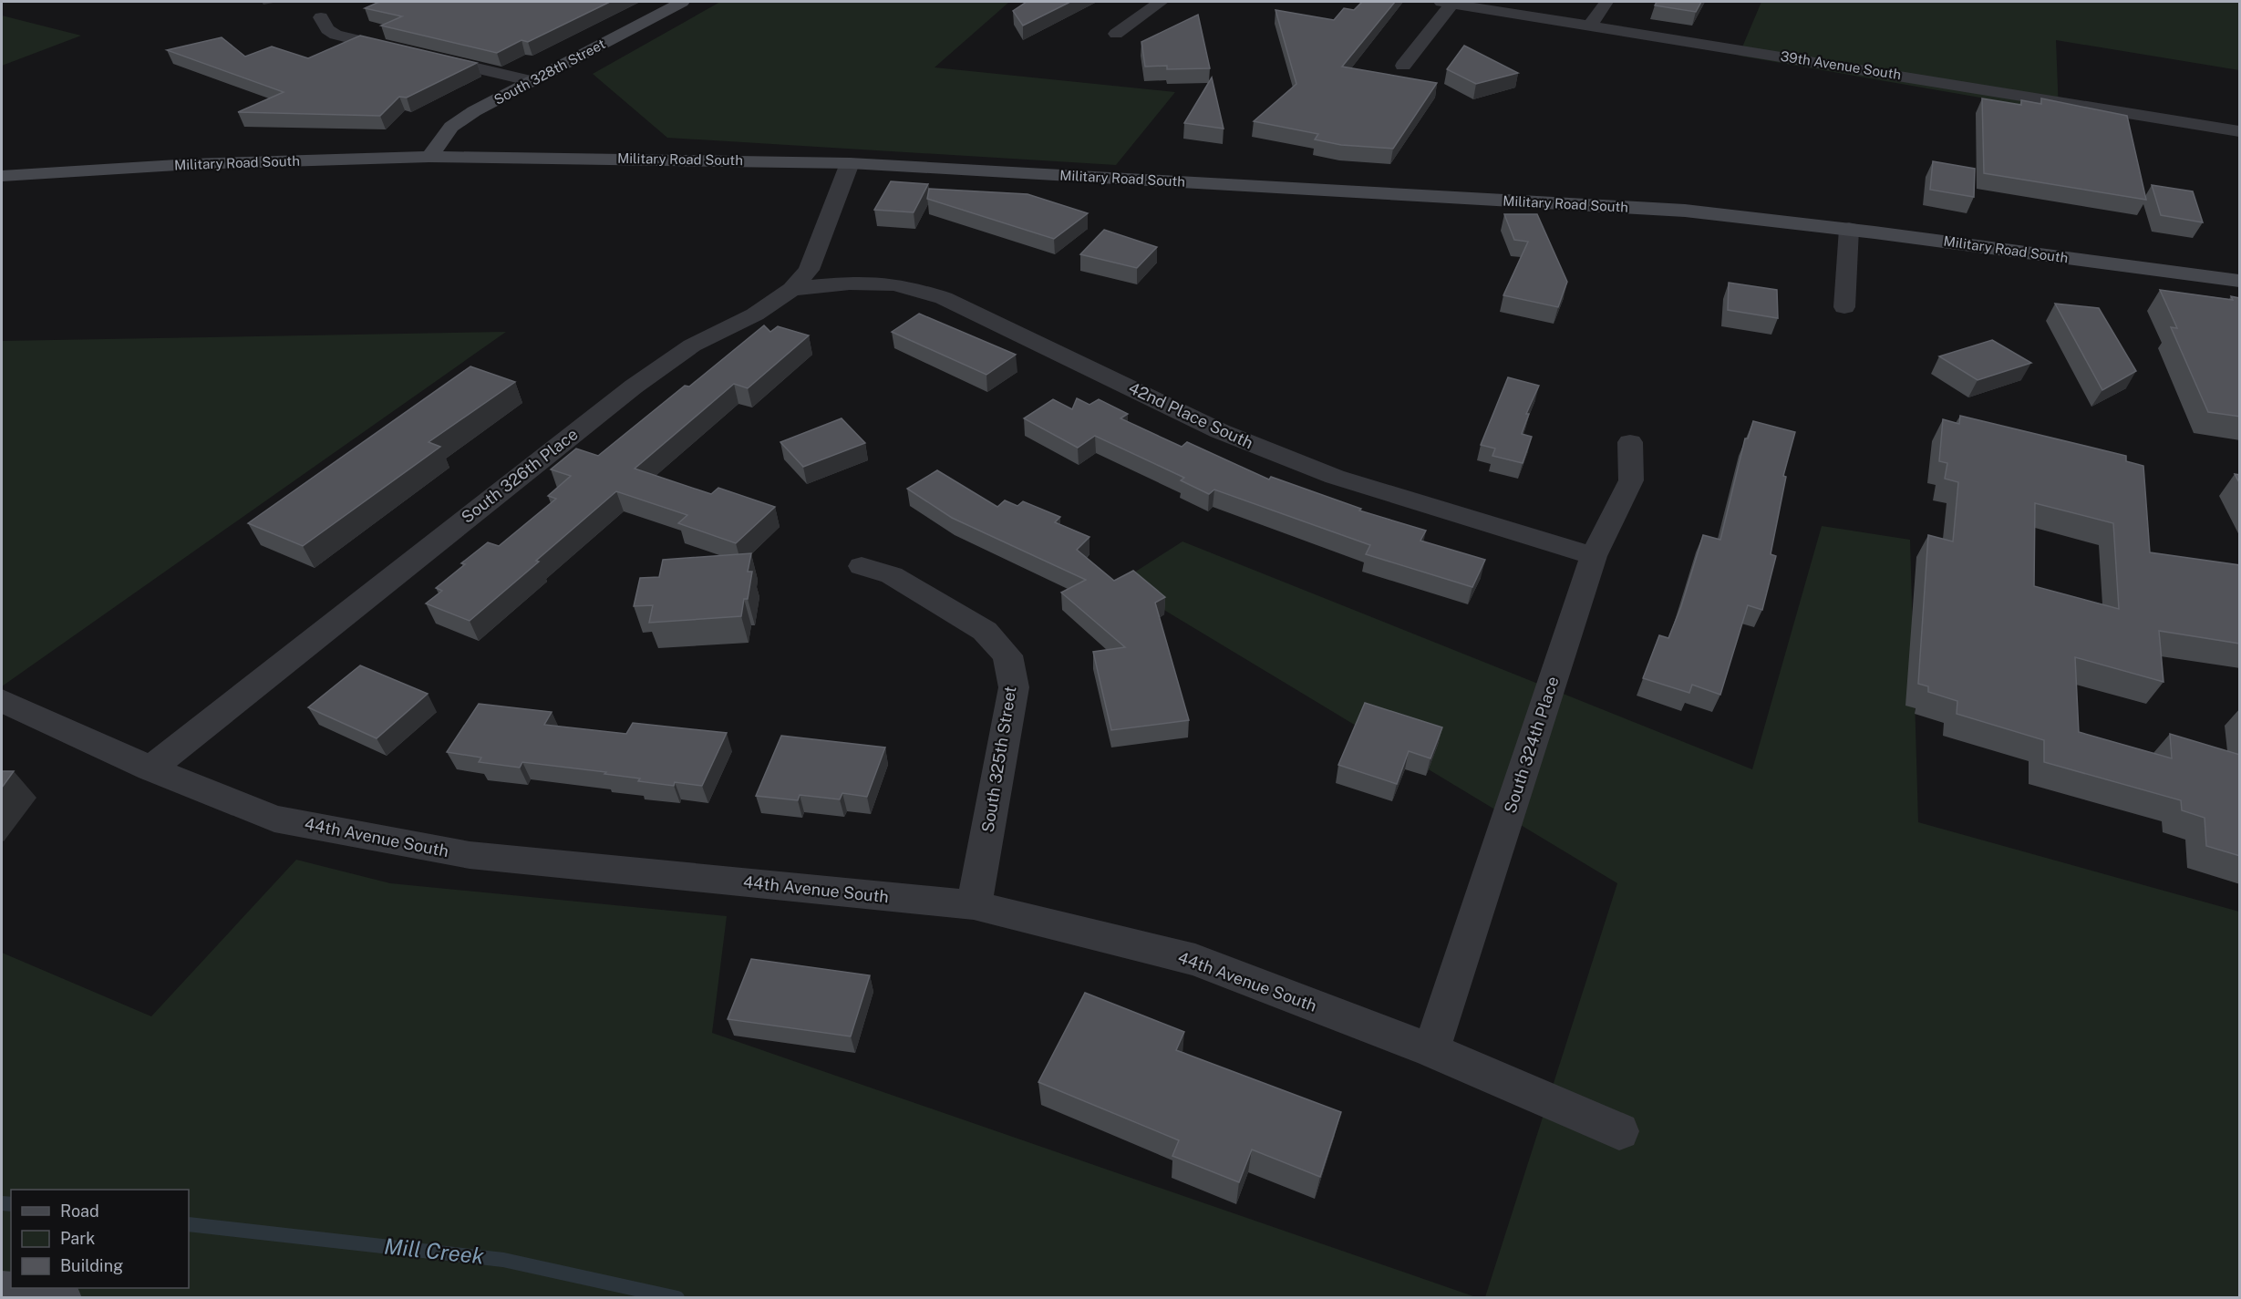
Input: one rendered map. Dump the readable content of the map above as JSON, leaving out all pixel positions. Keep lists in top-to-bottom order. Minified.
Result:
{"streets":{"main road":["South 328th Street","Military Road South"],"street":["39th Avenue South","42nd Place South","South 326th Place","South 324th Place","South 325th Street","44th Avenue South"]},"crossings":[["South 328th Street","Military Road South"],["Military Road South","South 326th Place"],["42nd Place South","South 326th Place"],["42nd Place South","South 324th Place"],["South 326th Place","44th Avenue South"],["South 324th Place","44th Avenue South"],["South 325th Street","44th Avenue South"]],"water":["Mill Creek"],"legend":["Road","Park","Building"]}
